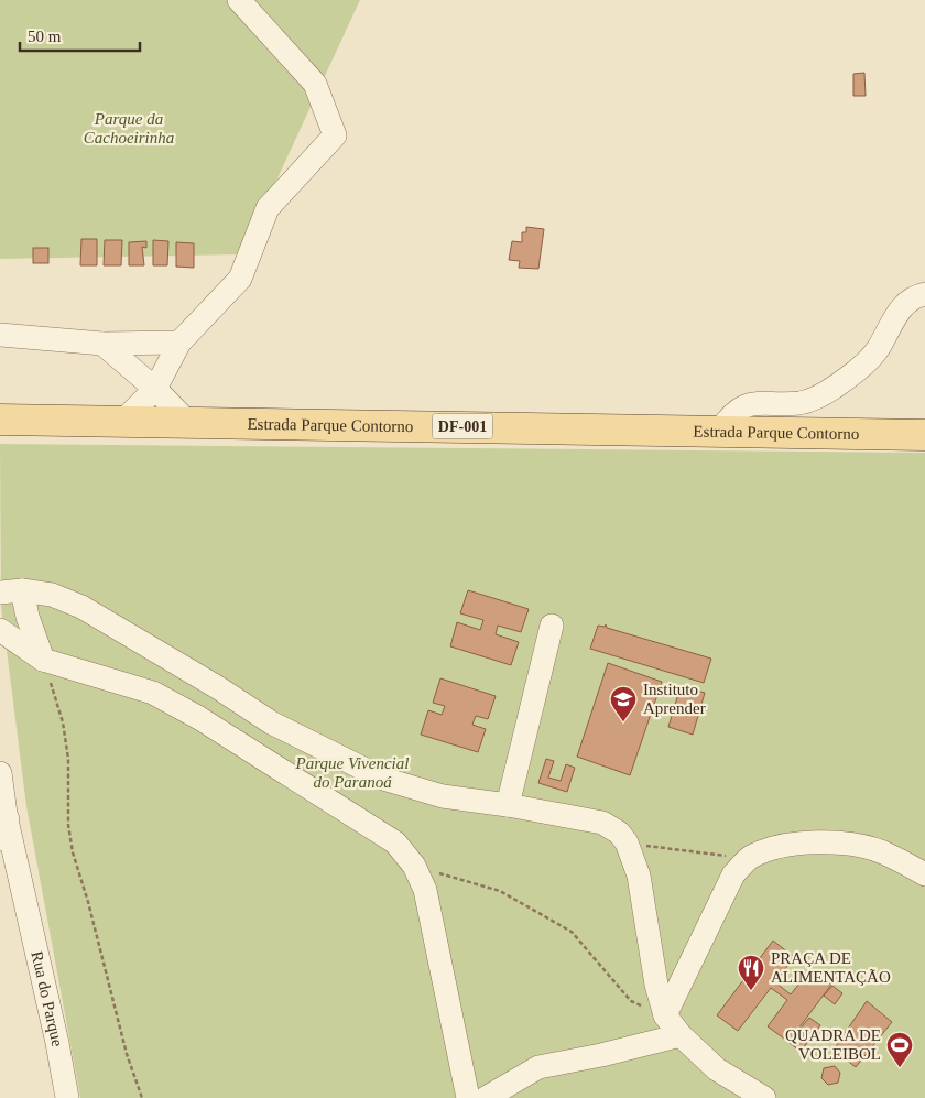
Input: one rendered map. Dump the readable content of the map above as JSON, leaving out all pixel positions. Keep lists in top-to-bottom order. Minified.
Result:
{"streets":{"main road":["Estrada Parque Contorno","DF-001"],"street":["Rua do Parque"]},"parks":["Parque da Cachoeirinha","Parque Vivencial do Paranoá"],"places":{"school or university":["Instituto Aprender"],"restaurant":["PRAÇA DE ALIMENTAÇÃO"],"sports":["QUADRA DE VOLEIBOL"]},"scale_bar":"50 m"}
